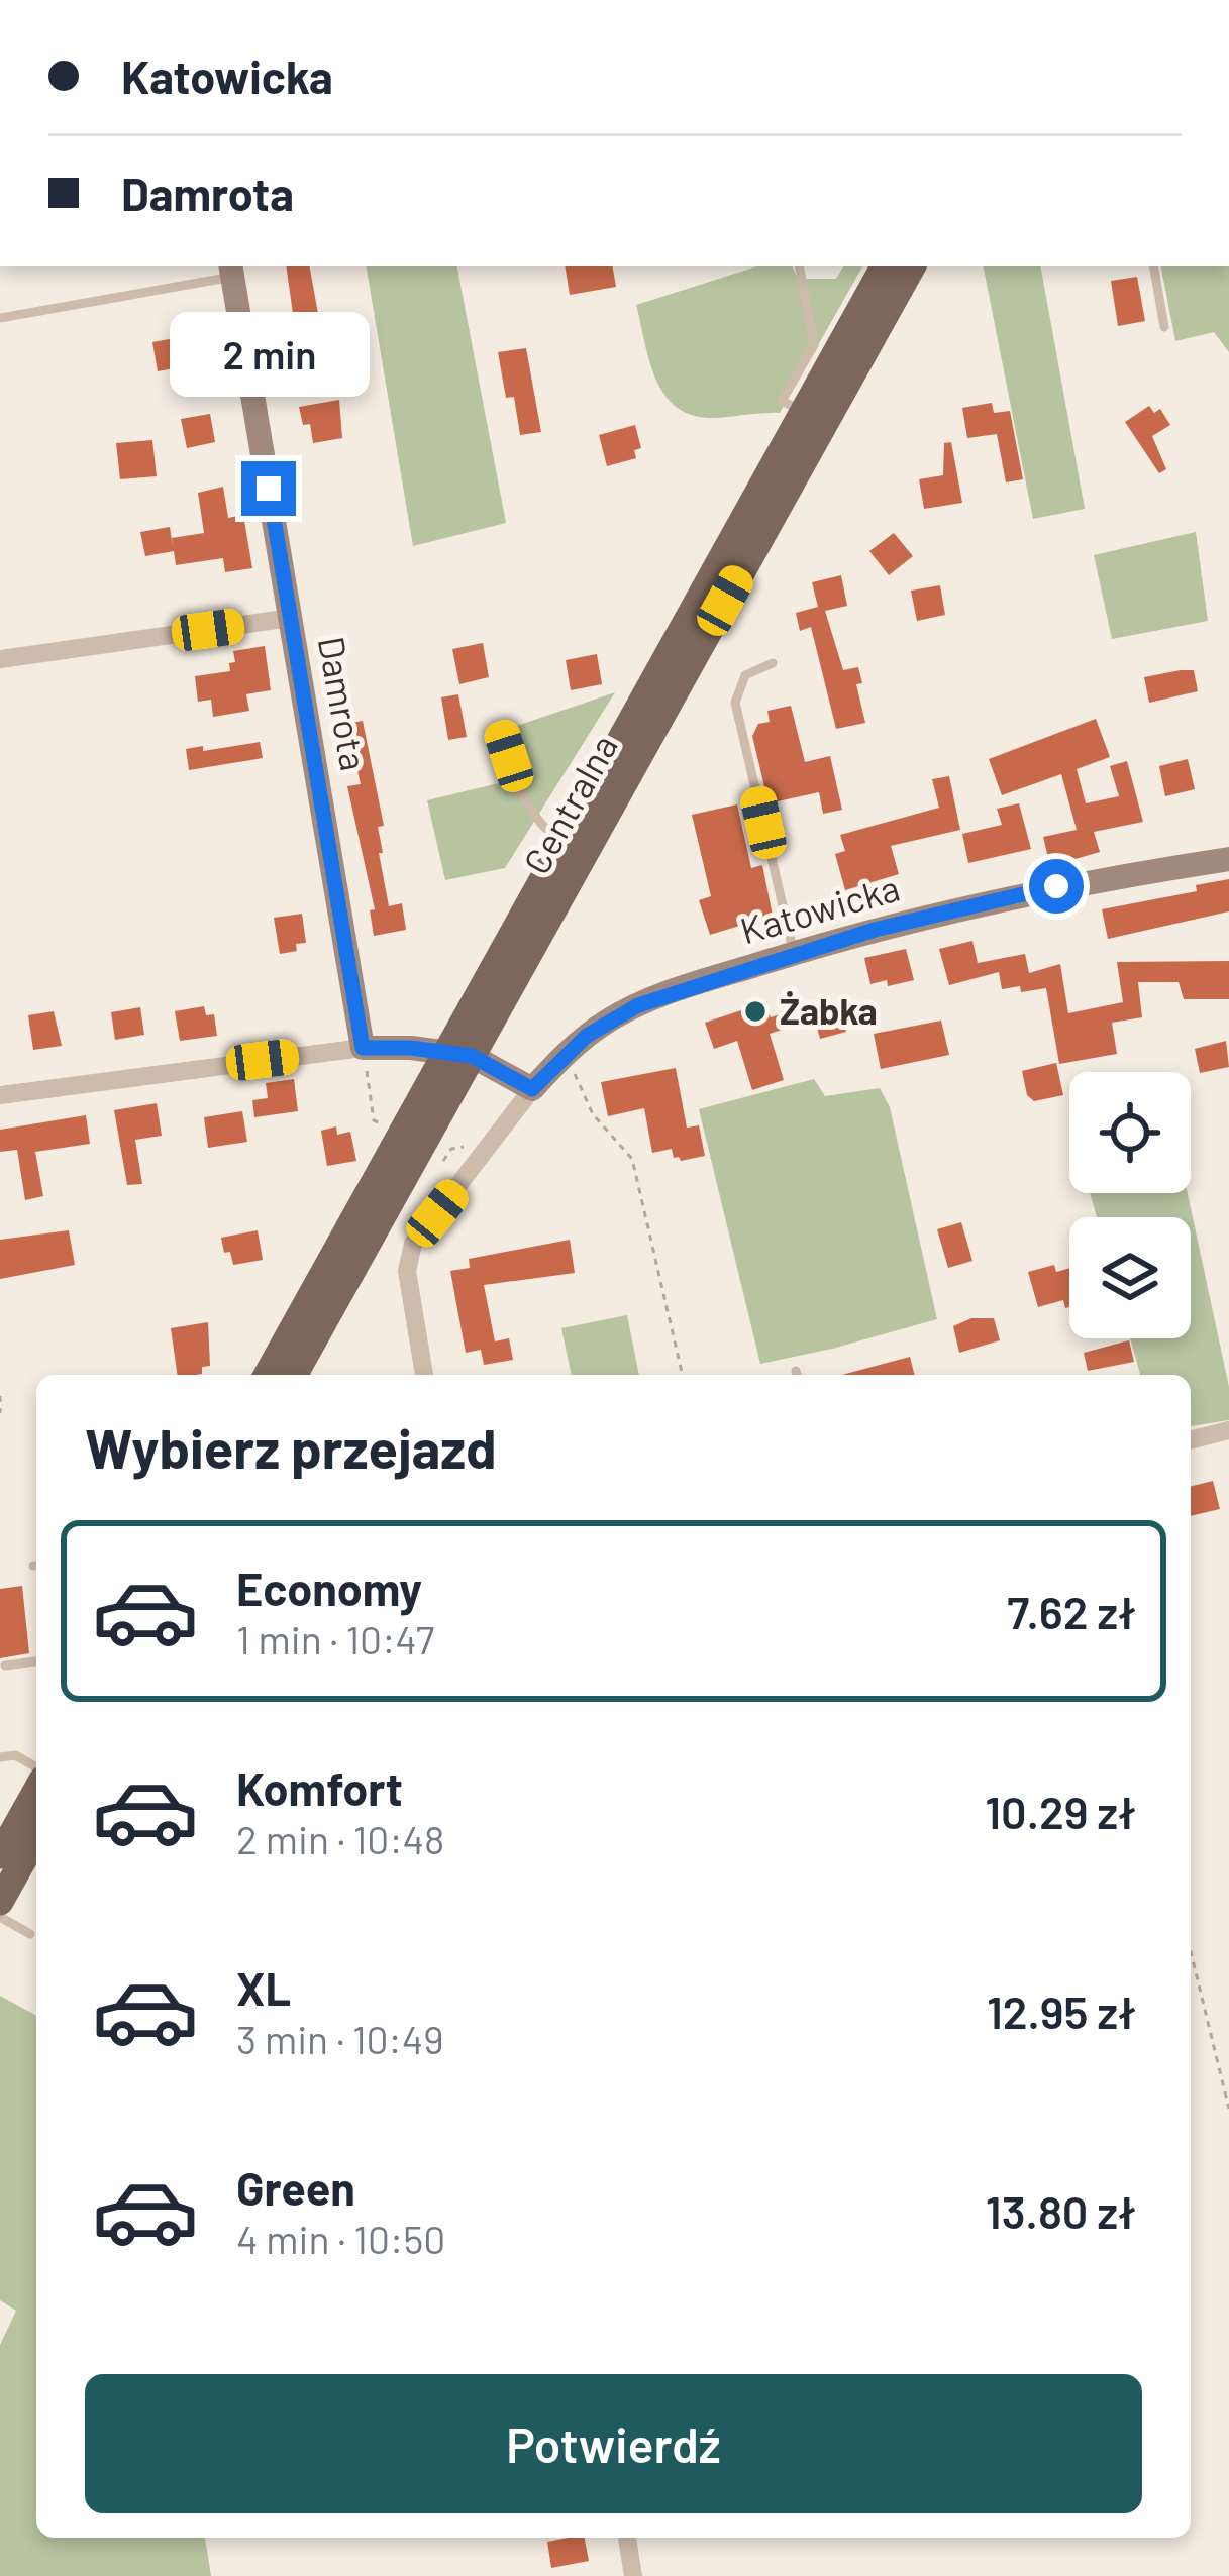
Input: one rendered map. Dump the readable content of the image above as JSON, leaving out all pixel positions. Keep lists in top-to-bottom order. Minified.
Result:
{"streets":{"main road":["Centralna"],"street":["Damrota","Katowicka"]},"places":["Żabka"],"page":{"banner":["Katowicka","Damrota"],"bubble":"2 min","heading":"Wybierz przejazd","list":[{"name":"Economy","note":"1 min · 10:47","value":"7.62 zł"},{"name":"Komfort","note":"2 min · 10:48","value":"10.29 zł"},{"name":"XL","note":"3 min · 10:49","value":"12.95 zł"},{"name":"Green","note":"4 min · 10:50","value":"13.80 zł"}],"buttons":"Potwierdź"}}
